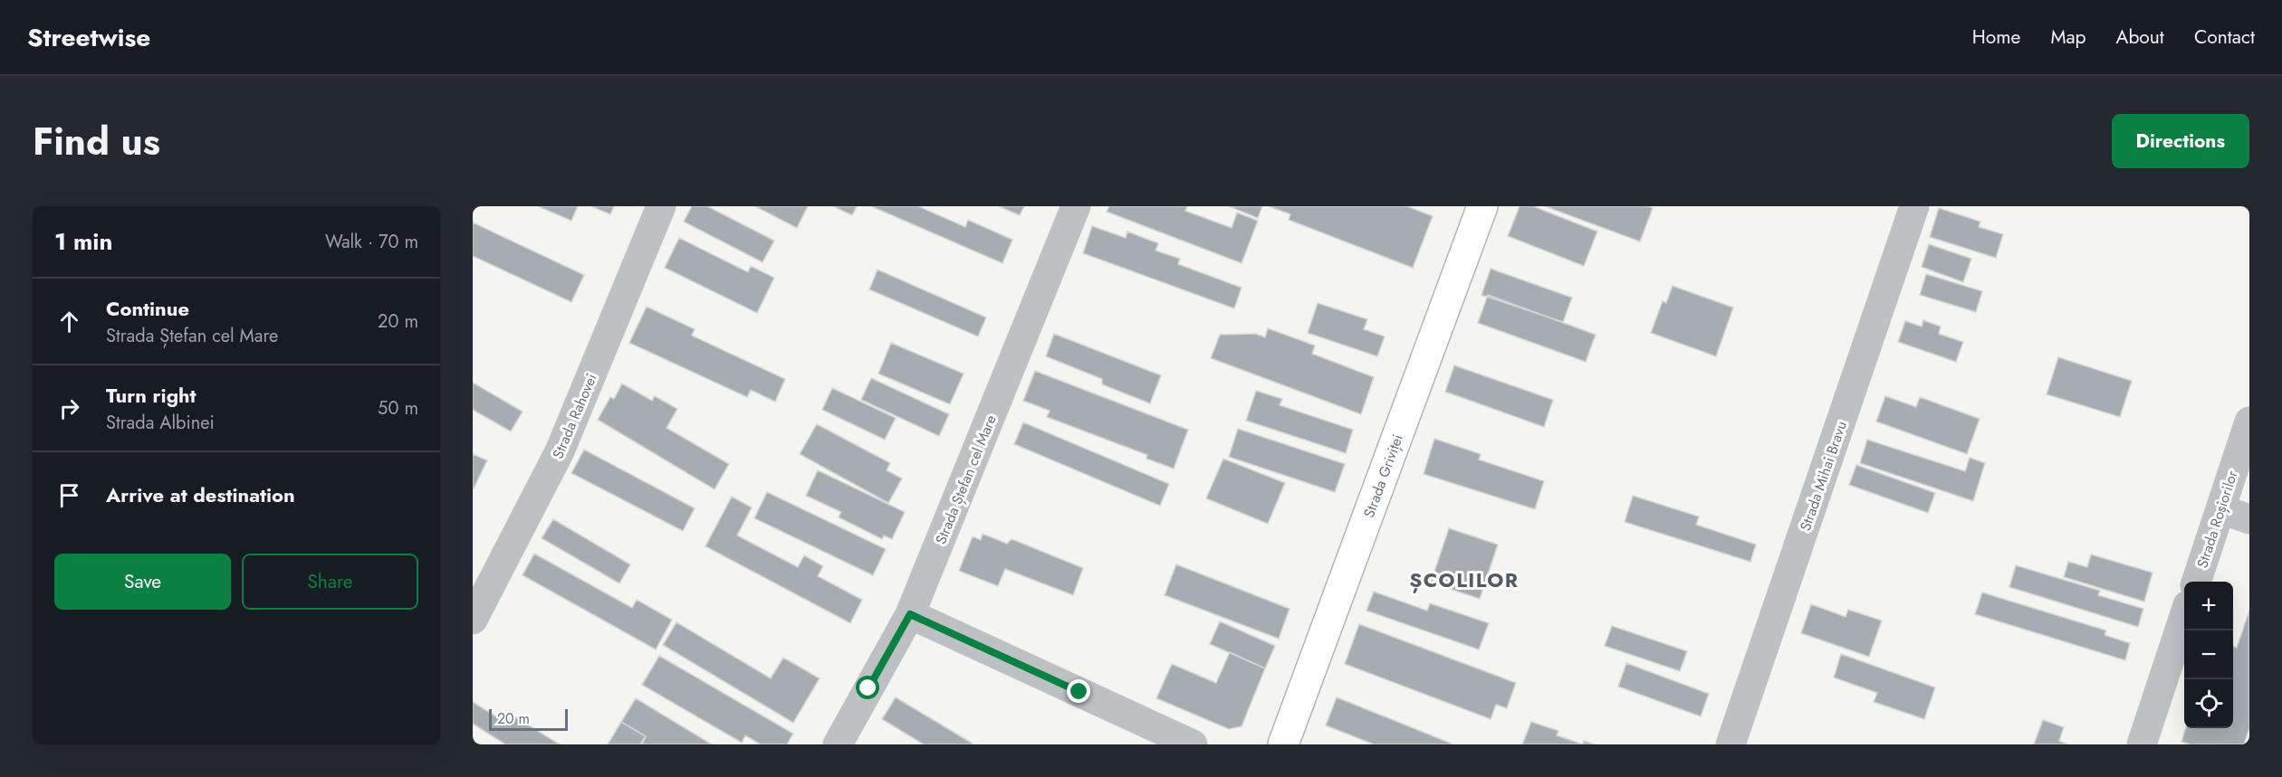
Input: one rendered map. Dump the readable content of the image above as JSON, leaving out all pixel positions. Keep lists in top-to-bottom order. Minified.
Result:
{"streets":{"main road":["Strada Griviței"],"street":["Strada Rahovei","Strada Mihai Bravu","Strada Ștefan cel Mare","Strada Roșiorilor"]},"districts":["ȘCOLILOR"],"scale_bar":"20 m","page":{"header":"Streetwise","nav":["Home","Map","About","Contact"],"title":"Find us","buttons":["Directions",["Save","Share"]],"heading":["1 min","Walk · 70 m"],"list":[["Continue","Strada Ștefan cel Mare","20 m"],["Turn right","Strada Albinei","50 m"],"Arrive at destination"],"map_buttons":["+","−"],"scale":"20 m"}}
